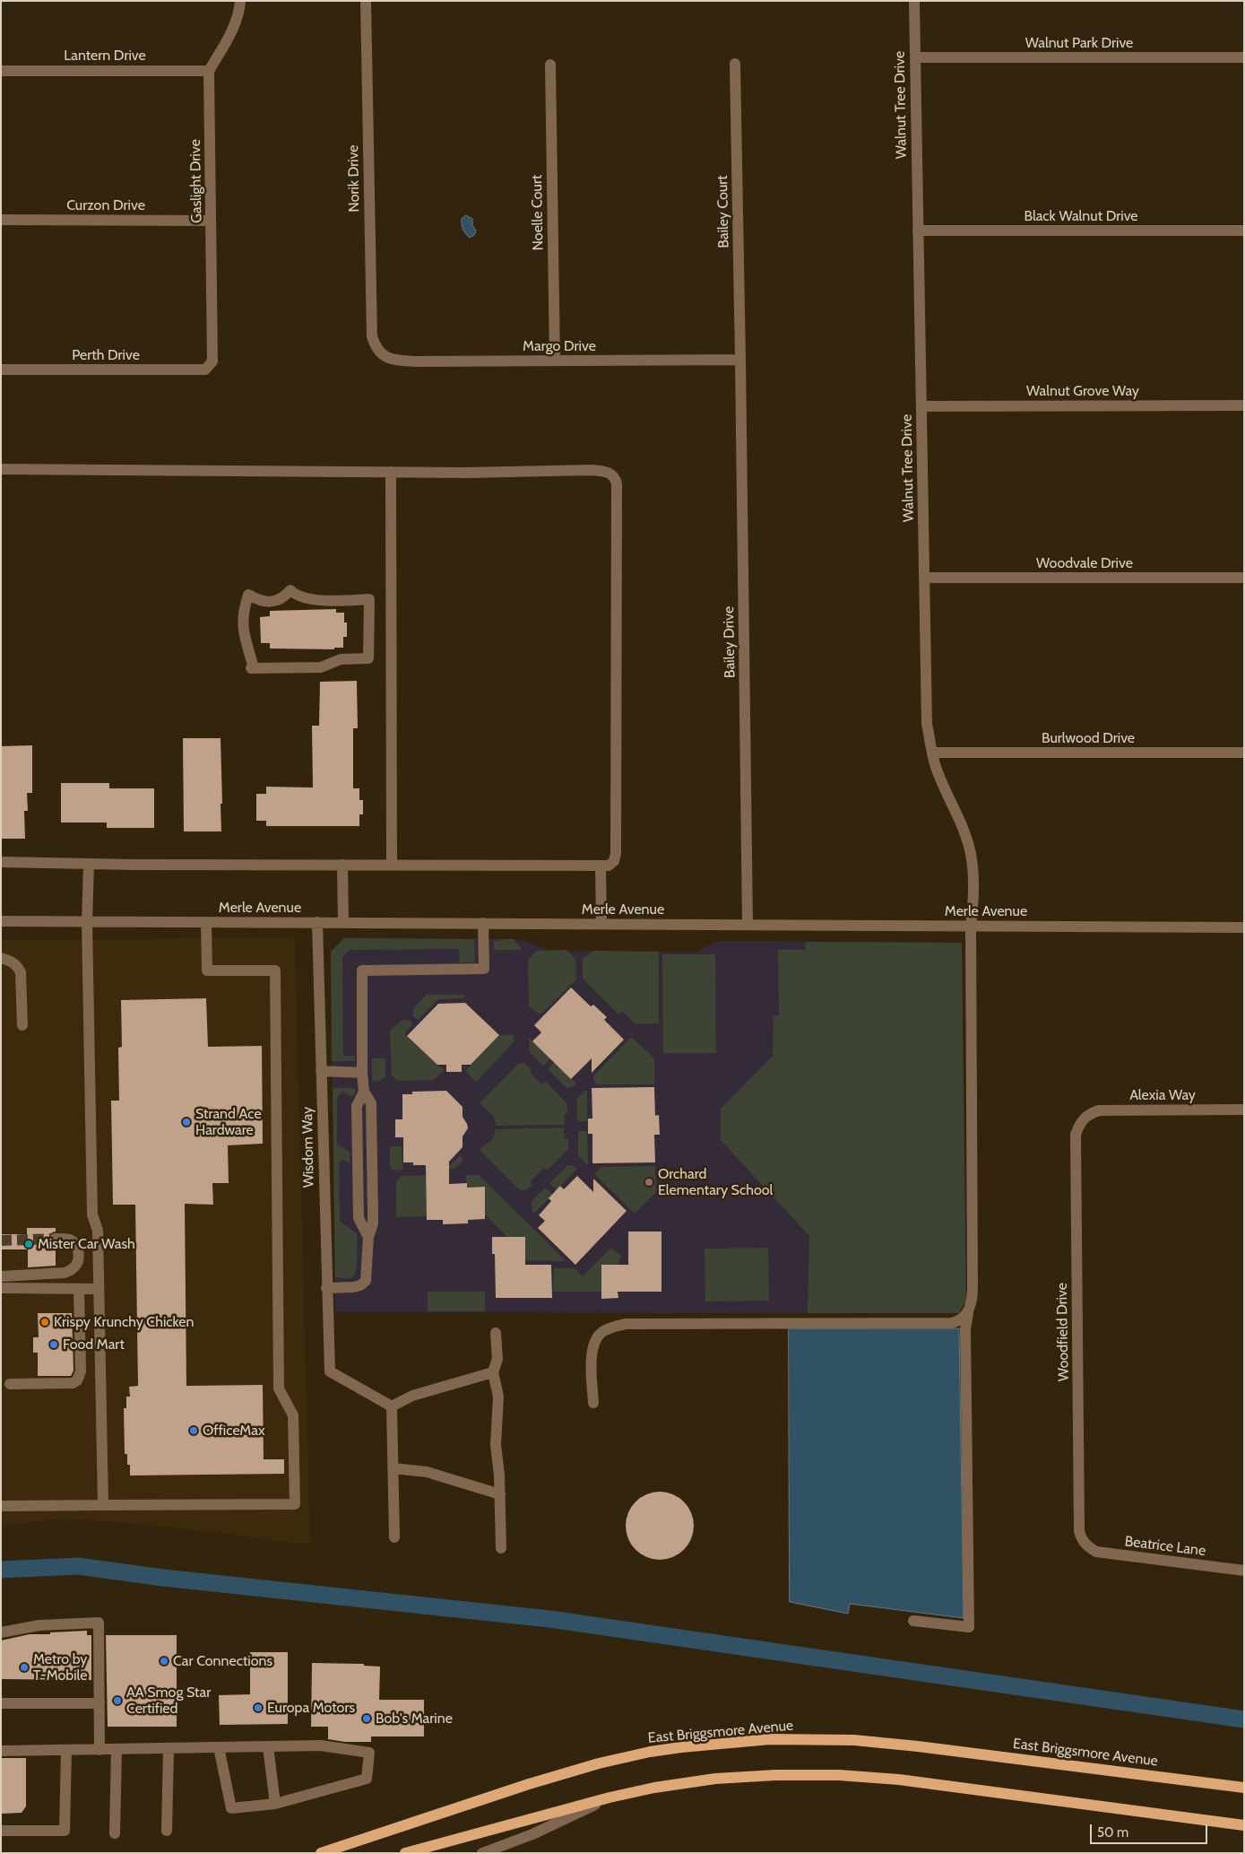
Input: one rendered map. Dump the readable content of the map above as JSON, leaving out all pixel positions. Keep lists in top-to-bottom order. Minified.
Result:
{"streets":{"main road":["East Briggsmore Avenue"],"street":["Walnut Park Drive","Lantern Drive","Walnut Tree Drive","Norik Drive","Gaslight Drive","Curzon Drive","Bailey Court","Noelle Court","Black Walnut Drive","Margo Drive","Perth Drive","Walnut Grove Way","Woodvale Drive","Bailey Drive","Burlwood Drive","Merle Avenue","Alexia Way","Wisdom Way","Woodfield Drive","Beatrice Lane"]},"crossings":[["Walnut Park Drive","Walnut Tree Drive"],["Lantern Drive","Gaslight Drive"],["Walnut Tree Drive","Black Walnut Drive"],["Walnut Tree Drive","Walnut Grove Way"],["Walnut Tree Drive","Woodvale Drive"],["Walnut Tree Drive","Burlwood Drive"],["Walnut Tree Drive","Merle Avenue"],["Norik Drive","Margo Drive"],["Gaslight Drive","Curzon Drive"],["Gaslight Drive","Perth Drive"],["Bailey Court","Margo Drive"],["Bailey Court","Bailey Drive"],["Noelle Court","Margo Drive"],["Margo Drive","Bailey Drive"],["Bailey Drive","Merle Avenue"],["Merle Avenue","Wisdom Way"],["Alexia Way","Woodfield Drive"],["Woodfield Drive","Beatrice Lane"]],"places":["Strand Ace Hardware","Orchard Elementary School","Mister Car Wash","Krispy Krunchy Chicken","Food Mart","OfficeMax","Car Connections","Metro by T-Mobile","AA Smog Star Certified","Europa Motors","Bob's Marine"],"scale_bar":"50 m"}
